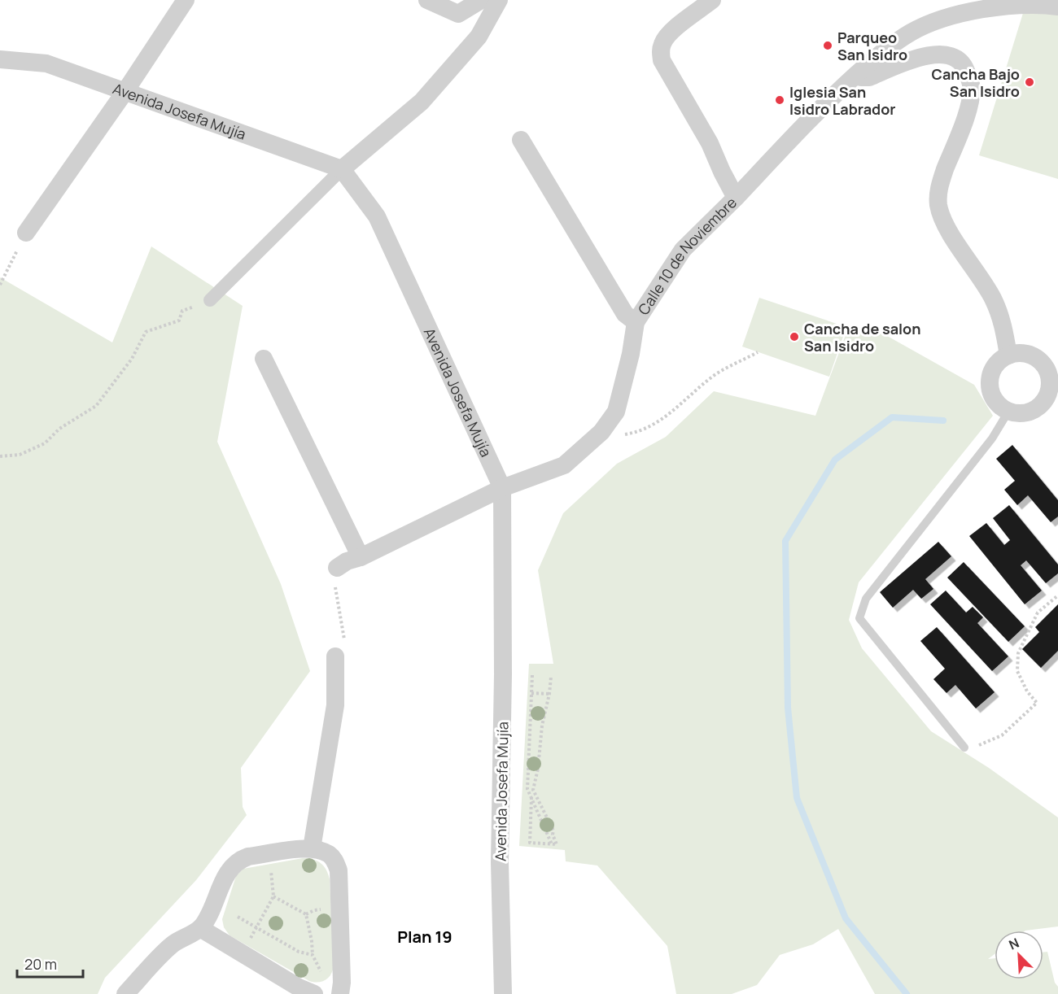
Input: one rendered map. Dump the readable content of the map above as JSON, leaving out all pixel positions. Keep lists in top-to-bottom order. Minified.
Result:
{"streets":{"street":["Avenida Josefa Mujía","Calle 10 de Noviembre"]},"crossings":[["Avenida Josefa Mujía","Calle 10 de Noviembre"]],"districts":["Plan 19"],"places":["Parqueo San Isidro","Cancha Bajo San Isidro","Iglesia San Isidro Labrador","Cancha de salon San Isidro"],"scale_bar":"20 m","north":"top left"}
